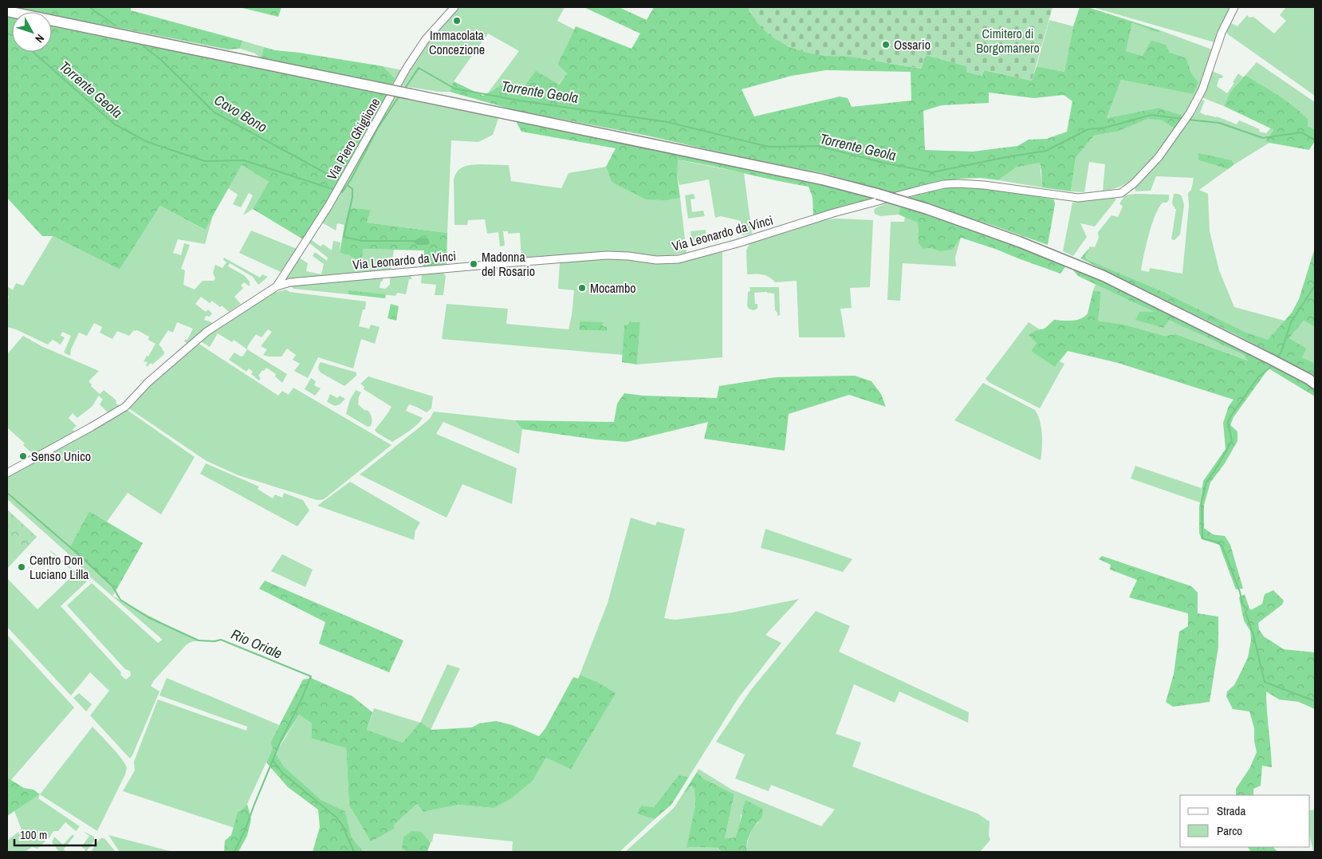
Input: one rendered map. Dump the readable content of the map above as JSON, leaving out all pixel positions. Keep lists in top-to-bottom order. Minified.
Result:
{"streets":{"street":["Via Piero Ghiglione","Via Leonardo da Vinci"]},"crossings":[["Via Piero Ghiglione","Via Leonardo da Vinci"]],"water":["Torrente Geola","Cavo Bono","Rio Oriale"],"parks":["Cimitero di Borgomanero"],"places":["Immacolata Concezione","Ossario","Madonna del Rosario","Mocambo","Senso Unico","Centro Don Luciano Lilla"],"legend":["Strada","Parco"],"scale_bar":"100 m","north":"bottom right"}
